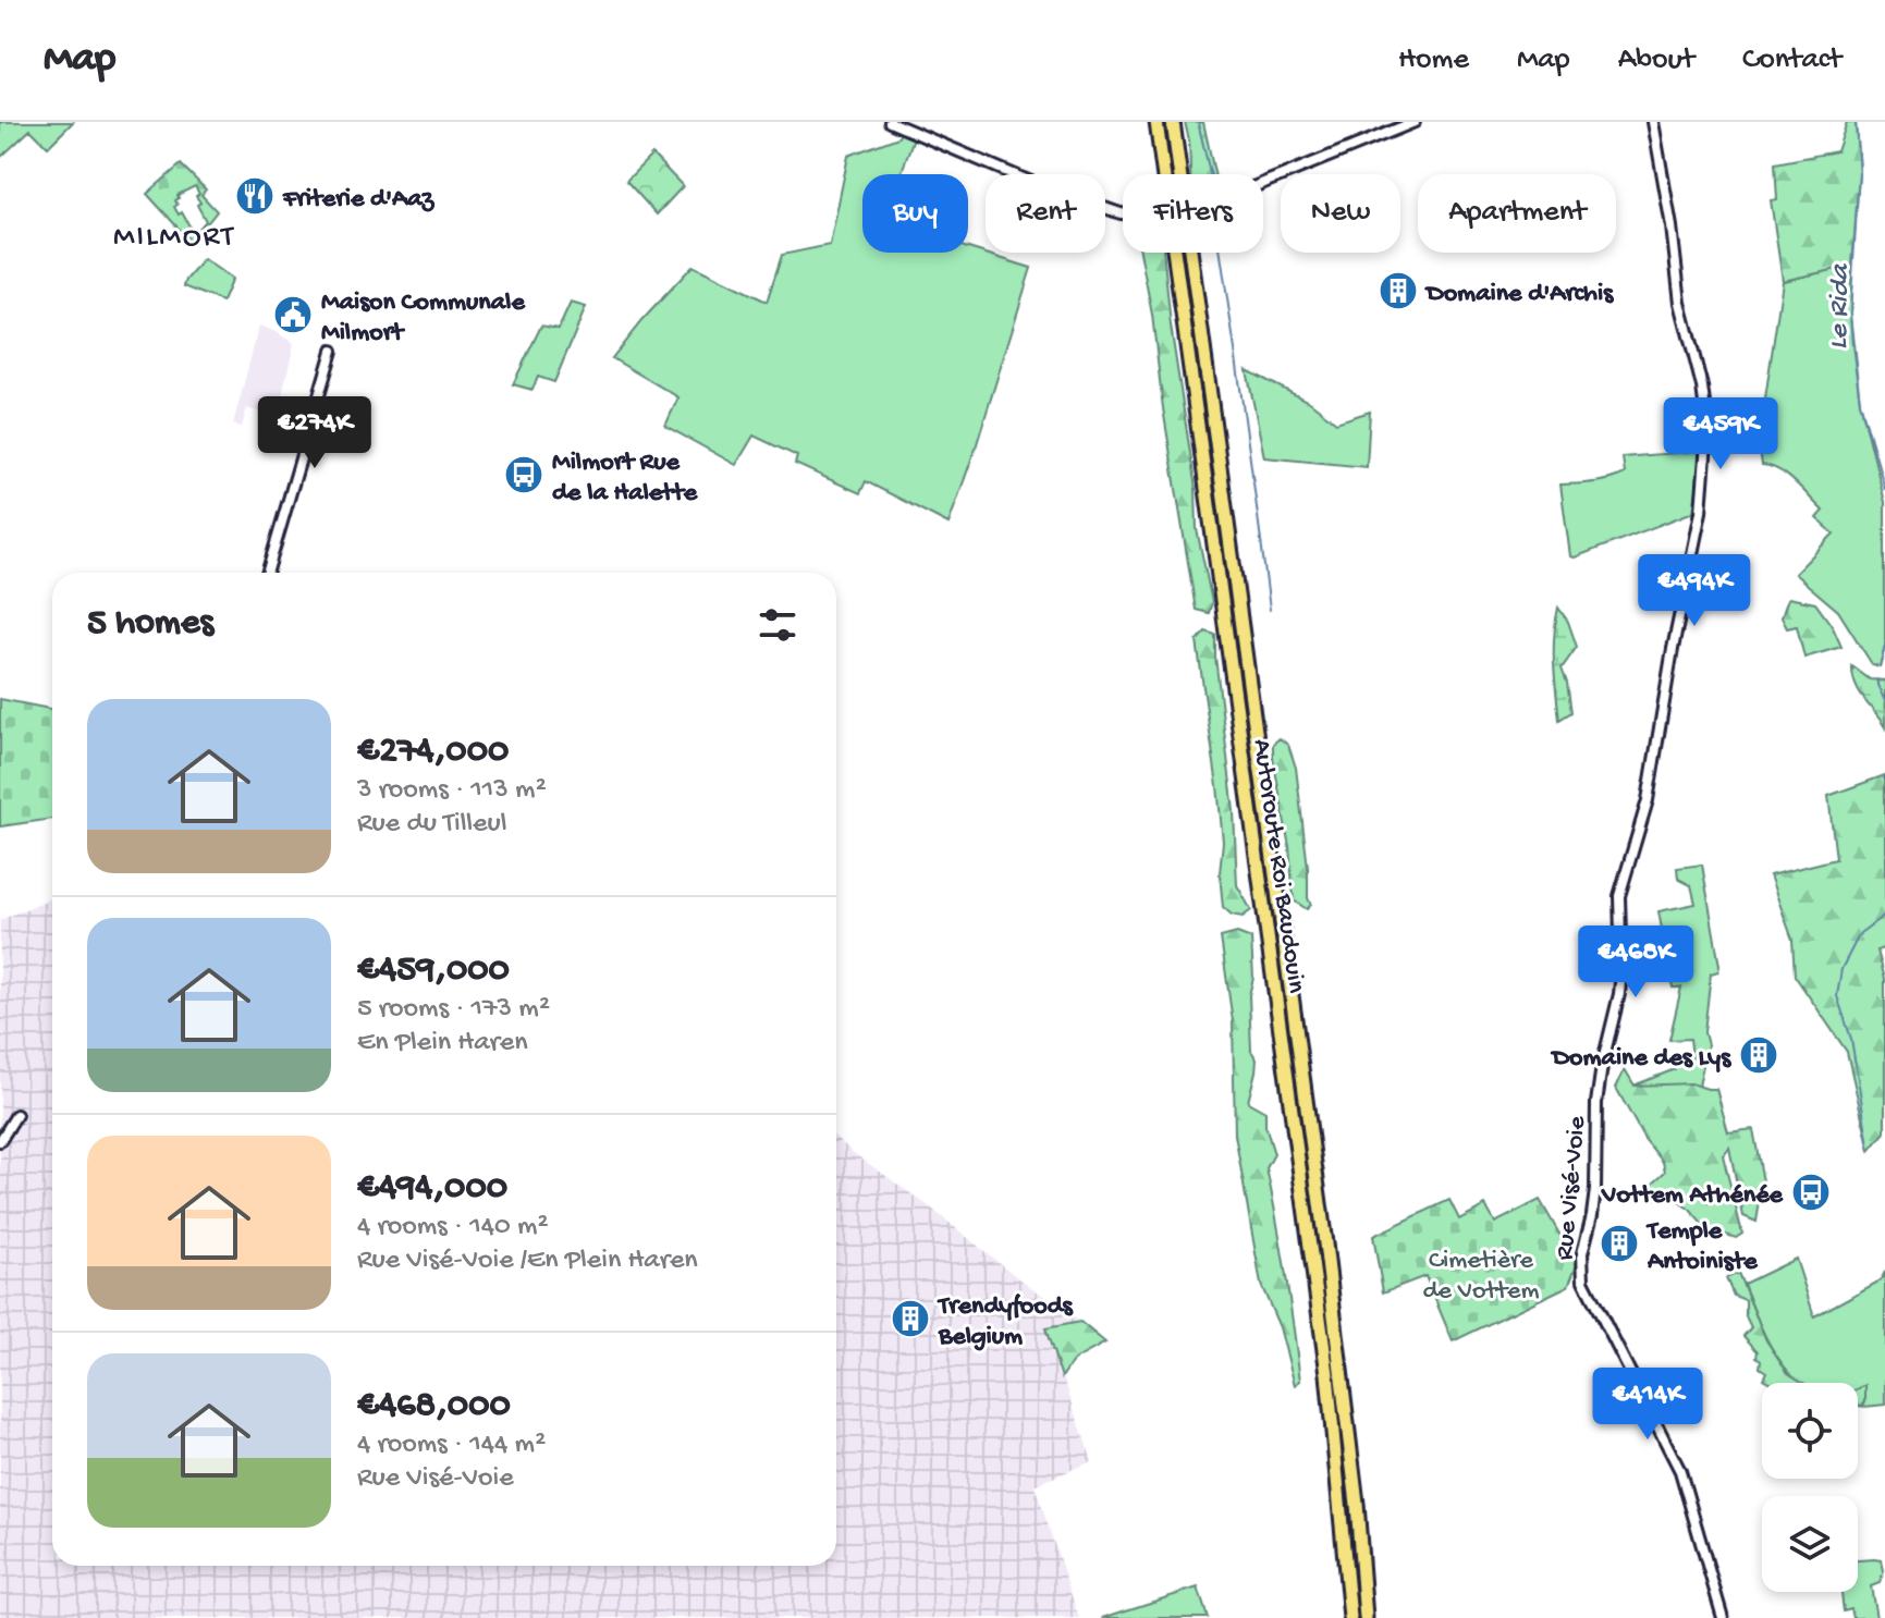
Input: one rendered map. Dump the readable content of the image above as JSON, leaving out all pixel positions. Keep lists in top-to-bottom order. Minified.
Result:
{"streets":{"highway":["Autoroute Roi Baudouin"],"street":["Rue Visé-Voie"]},"districts":["MILMORT"],"water":["Le Rida"],"parks":["Cimetière de Vottem"],"places":{"restaurant":["Friterie d'Aaz"],"building":["Domaine d'Archis","Domaine des Lys","Temple Antoiniste","Trendyfoods Belgium"],"public building":["Maison Communale Milmort"],"bus stop":["Milmort Rue de la Halette","Vottem Athénée"]},"page":{"header":"Map","nav":["Home","Map","About","Contact"],"chip":["Buy","Rent","Filters","New","Apartment"],"price":["€274K","€459K","€494K","€468K","€414K"],"heading":"5 homes","list":[{"name":"€274,000","note":"3 rooms · 113 m² · Rue du Tilleul"},{"name":"€459,000","note":"5 rooms · 173 m² · En Plein Haren"},{"name":"€494,000","note":"4 rooms · 140 m² · Rue Visé-Voie /En Plein Haren"},{"name":"€468,000","note":"4 rooms · 144 m² · Rue Visé-Voie"}]}}
